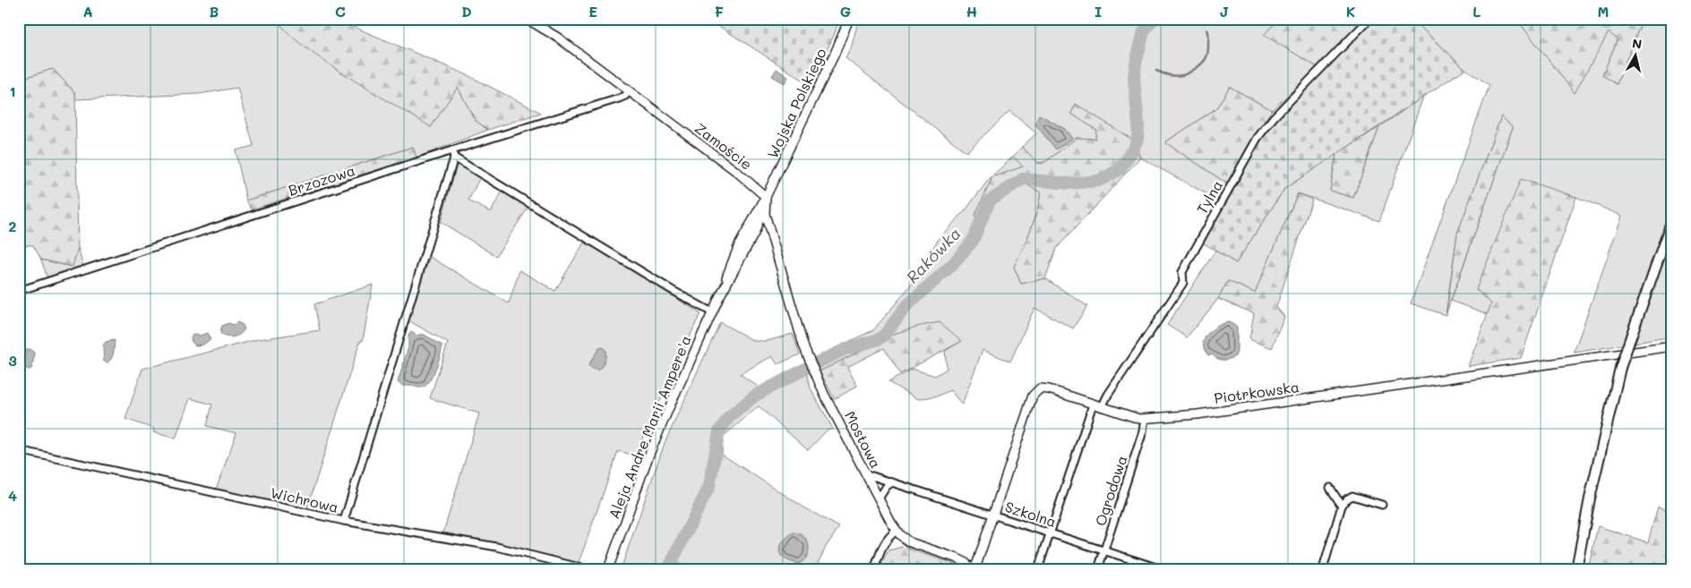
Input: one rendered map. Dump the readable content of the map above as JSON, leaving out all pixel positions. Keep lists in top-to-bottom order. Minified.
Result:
{"streets":{"street":["Wojska Polskiego","Zamoście","Brzozowa","Tylna","Piotrkowska","Aleja Andre Marii Ampere'a","Mostowa","Ogrodowa","Wichrowa","Szkolna"]},"crossings":[["Wojska Polskiego","Zamoście"],["Wojska Polskiego","Aleja Andre Marii Ampere'a"],["Zamoście","Brzozowa"],["Zamoście","Aleja Andre Marii Ampere'a"],["Tylna","Piotrkowska"],["Piotrkowska","Ogrodowa"],["Piotrkowska","Szkolna"],["Mostowa","Szkolna"],["Ogrodowa","Szkolna"]],"water":["Rakówka"],"north":"top","grid":{"columns":["A","B","C","D","E","F","G","H","I","J","K","L","M"],"rows":["1","2","3","4"]}}
